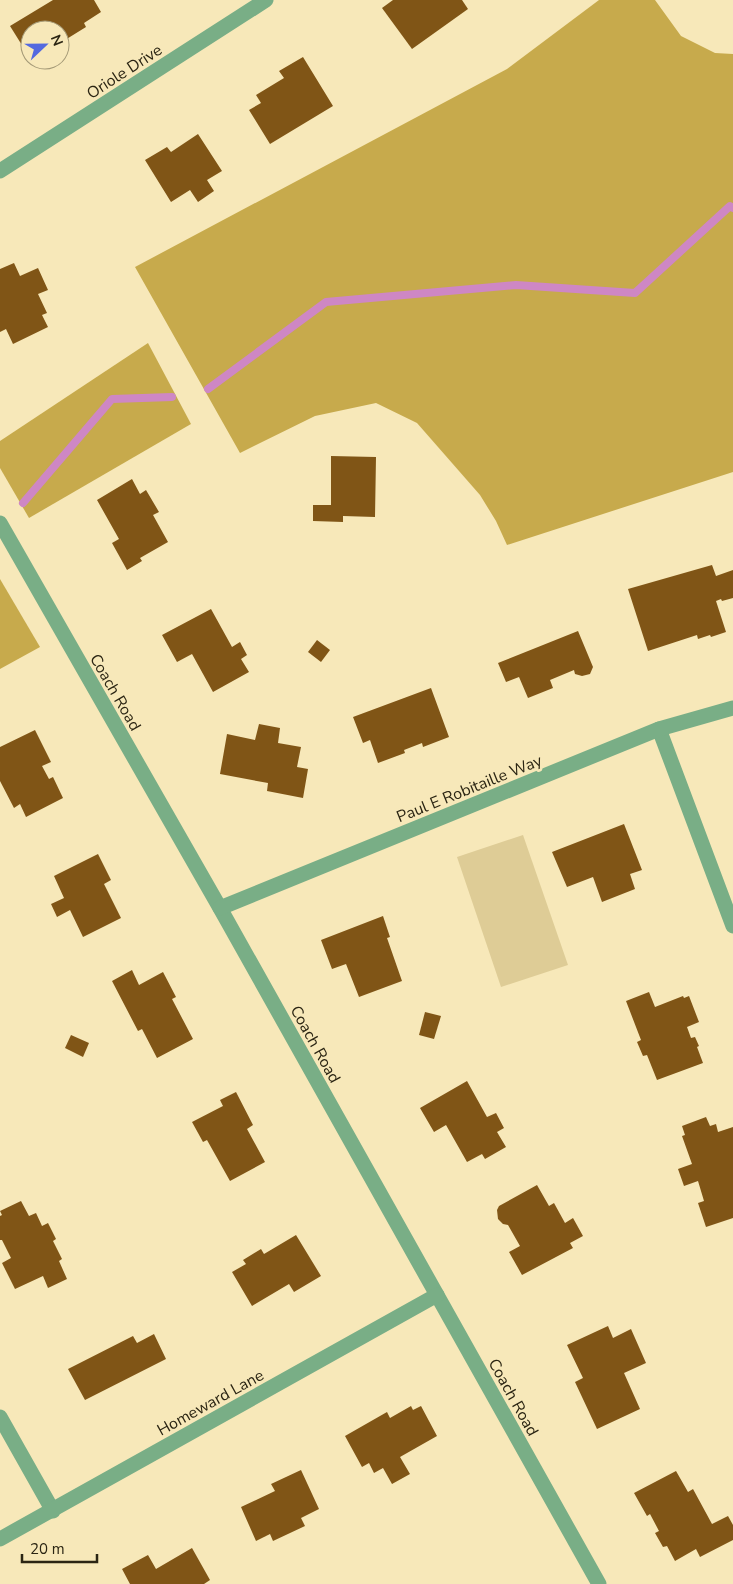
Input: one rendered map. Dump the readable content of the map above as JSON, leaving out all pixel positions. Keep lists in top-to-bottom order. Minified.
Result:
{"streets":{"street":["Oriole Drive","Coach Road","Paul E Robitaille Way","Homeward Lane"]},"crossings":[["Coach Road","Paul E Robitaille Way"],["Coach Road","Homeward Lane"]],"scale_bar":"20 m","north":"right"}
